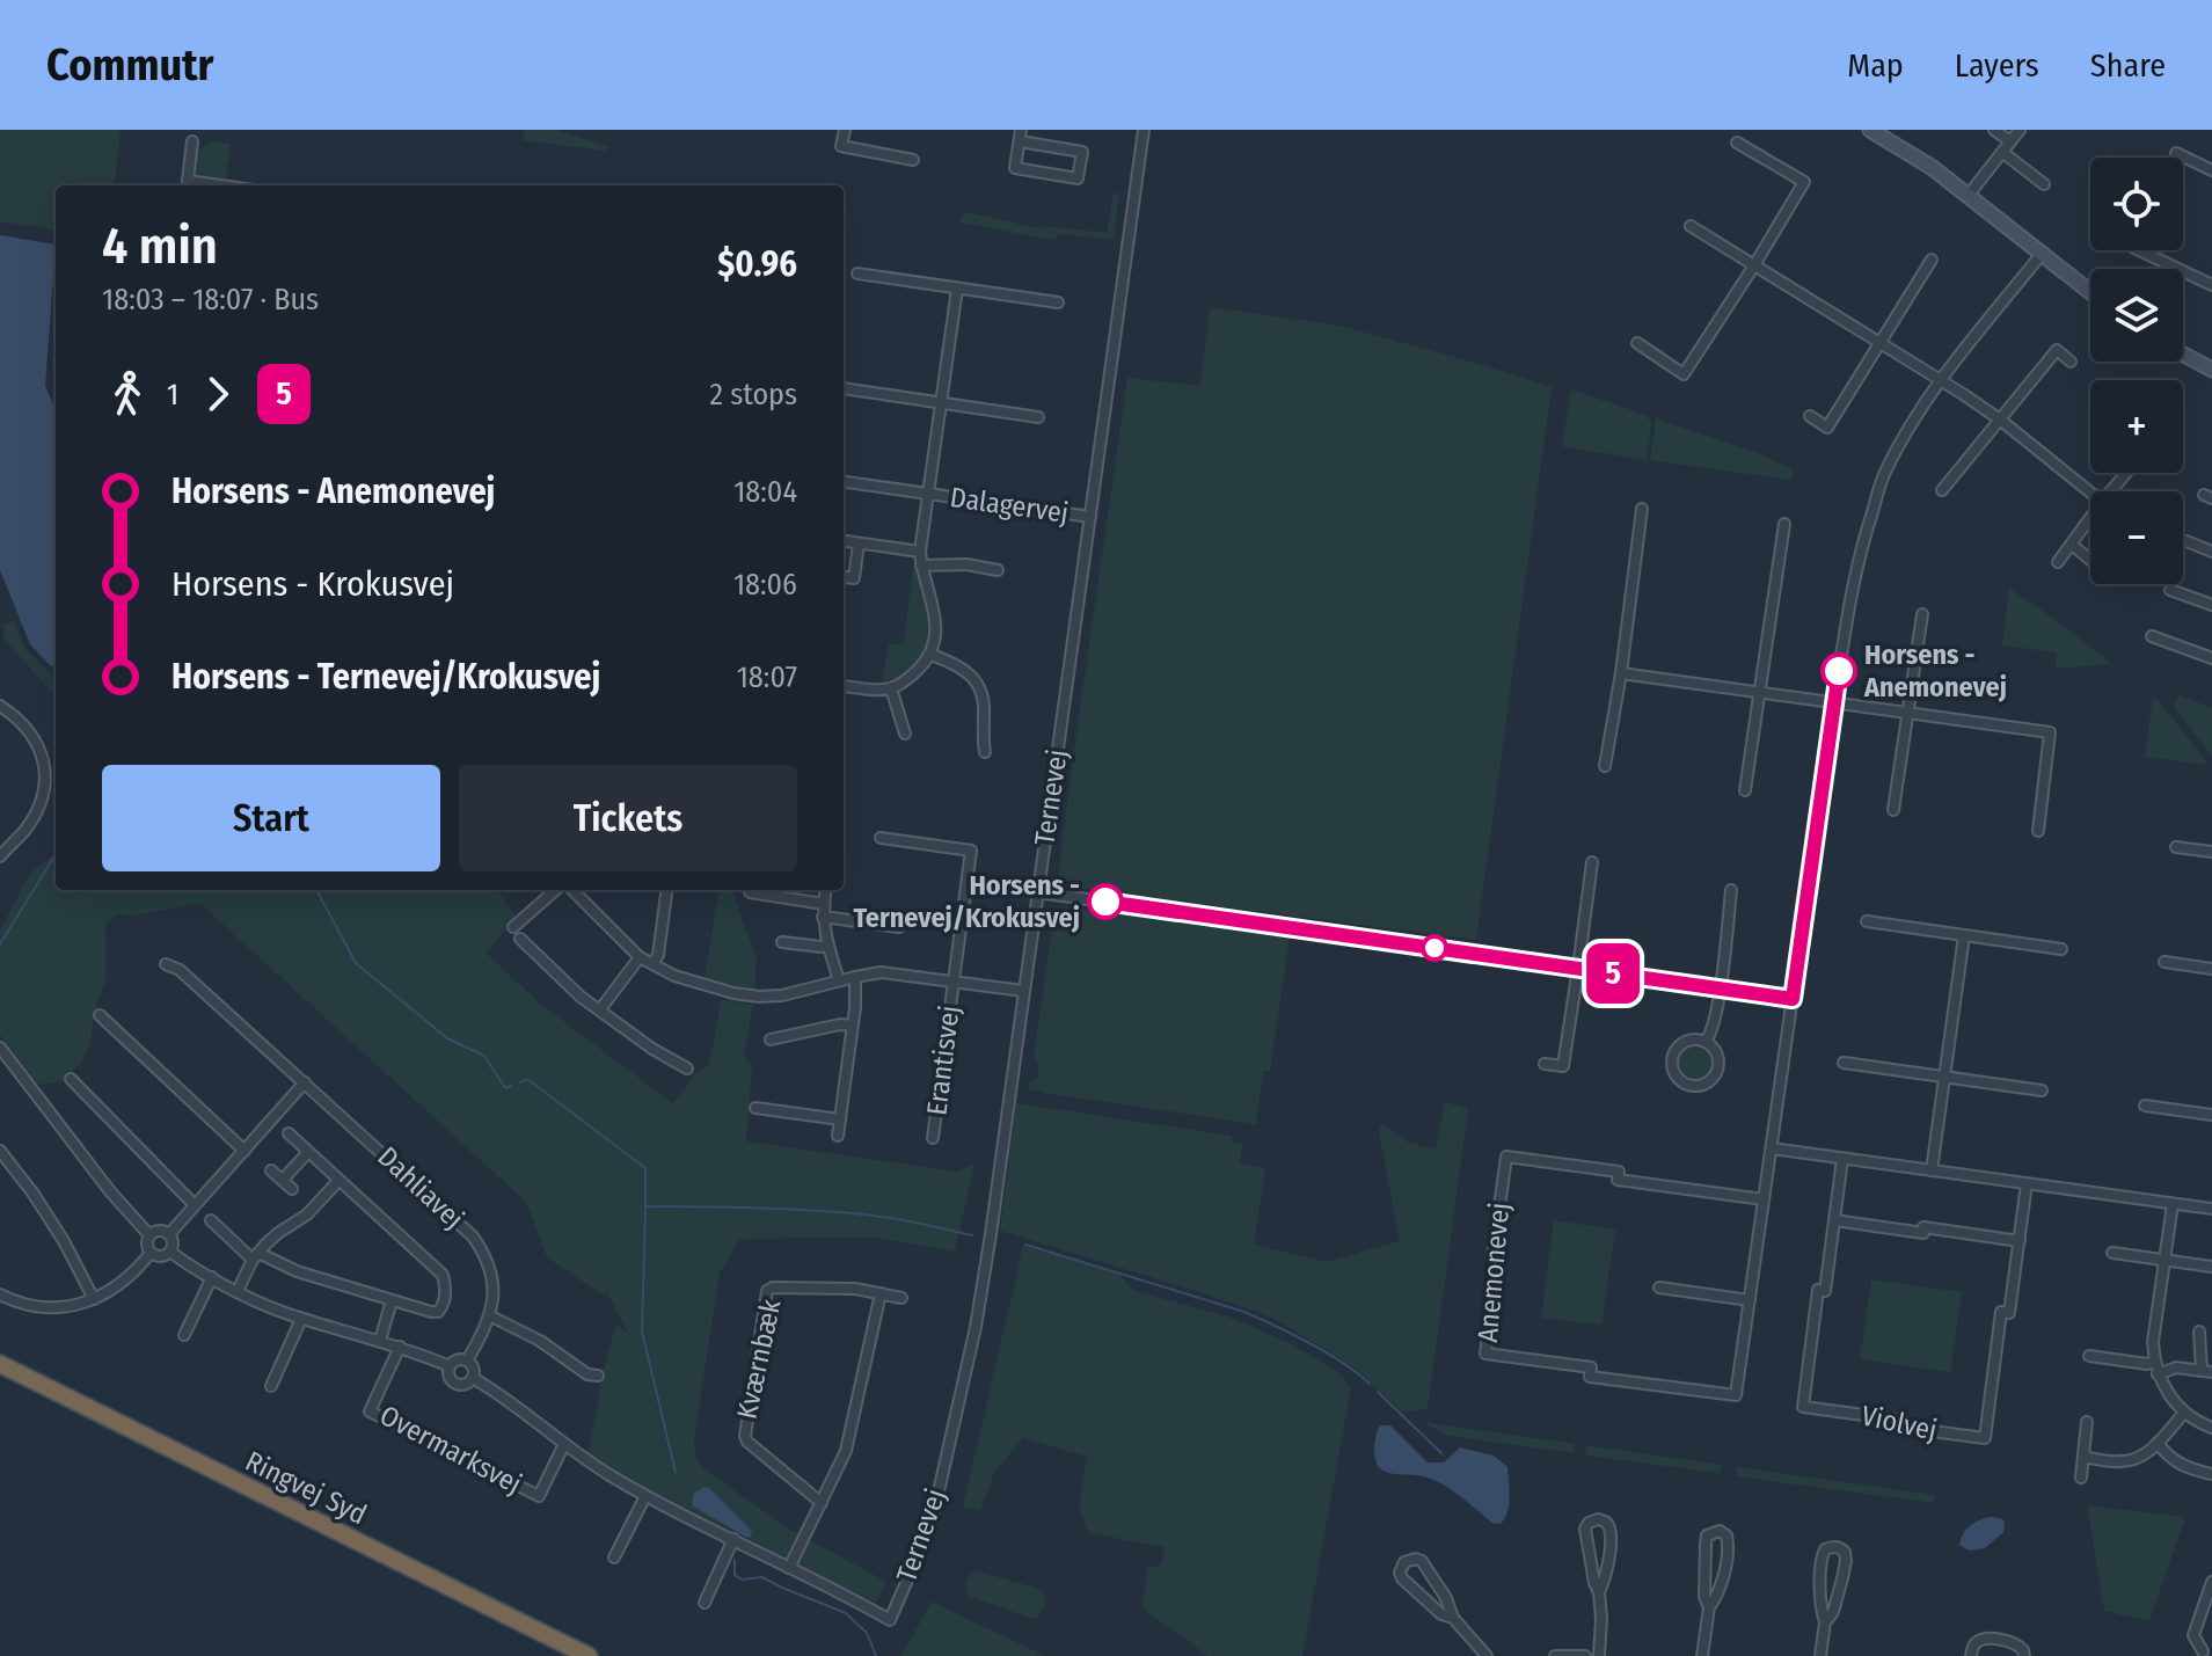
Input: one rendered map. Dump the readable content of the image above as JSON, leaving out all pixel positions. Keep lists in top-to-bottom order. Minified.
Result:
{"streets":{"highway":["Ringvej Syd"],"street":["Dalagervej","Ternevej","Erantisvej","Dahliavej","Anemonevej","Kværnbæk","Violvej","Overmarksvej"]},"crossings":[["Dalagervej","Ternevej"],["Ternevej","Erantisvej"]],"places":["Horsens - Anemonevej","Horsens - Ternevej/Krokusvej"],"lines":["bus line 5"],"page":{"header":"Commutr","nav":["Map","Layers","Share"],"on_map":"5","map_buttons":["+","−"],"heading":["4 min","18:03 – 18:07 · Bus","$0.96"],"legs":["1","5","2 stops"],"list":[{"name":"Horsens - Anemonevej","value":"18:04"},{"name":"Horsens - Krokusvej","value":"18:06"},{"name":"Horsens - Ternevej/Krokusvej","value":"18:07"}],"buttons":["Start","Tickets"]}}
